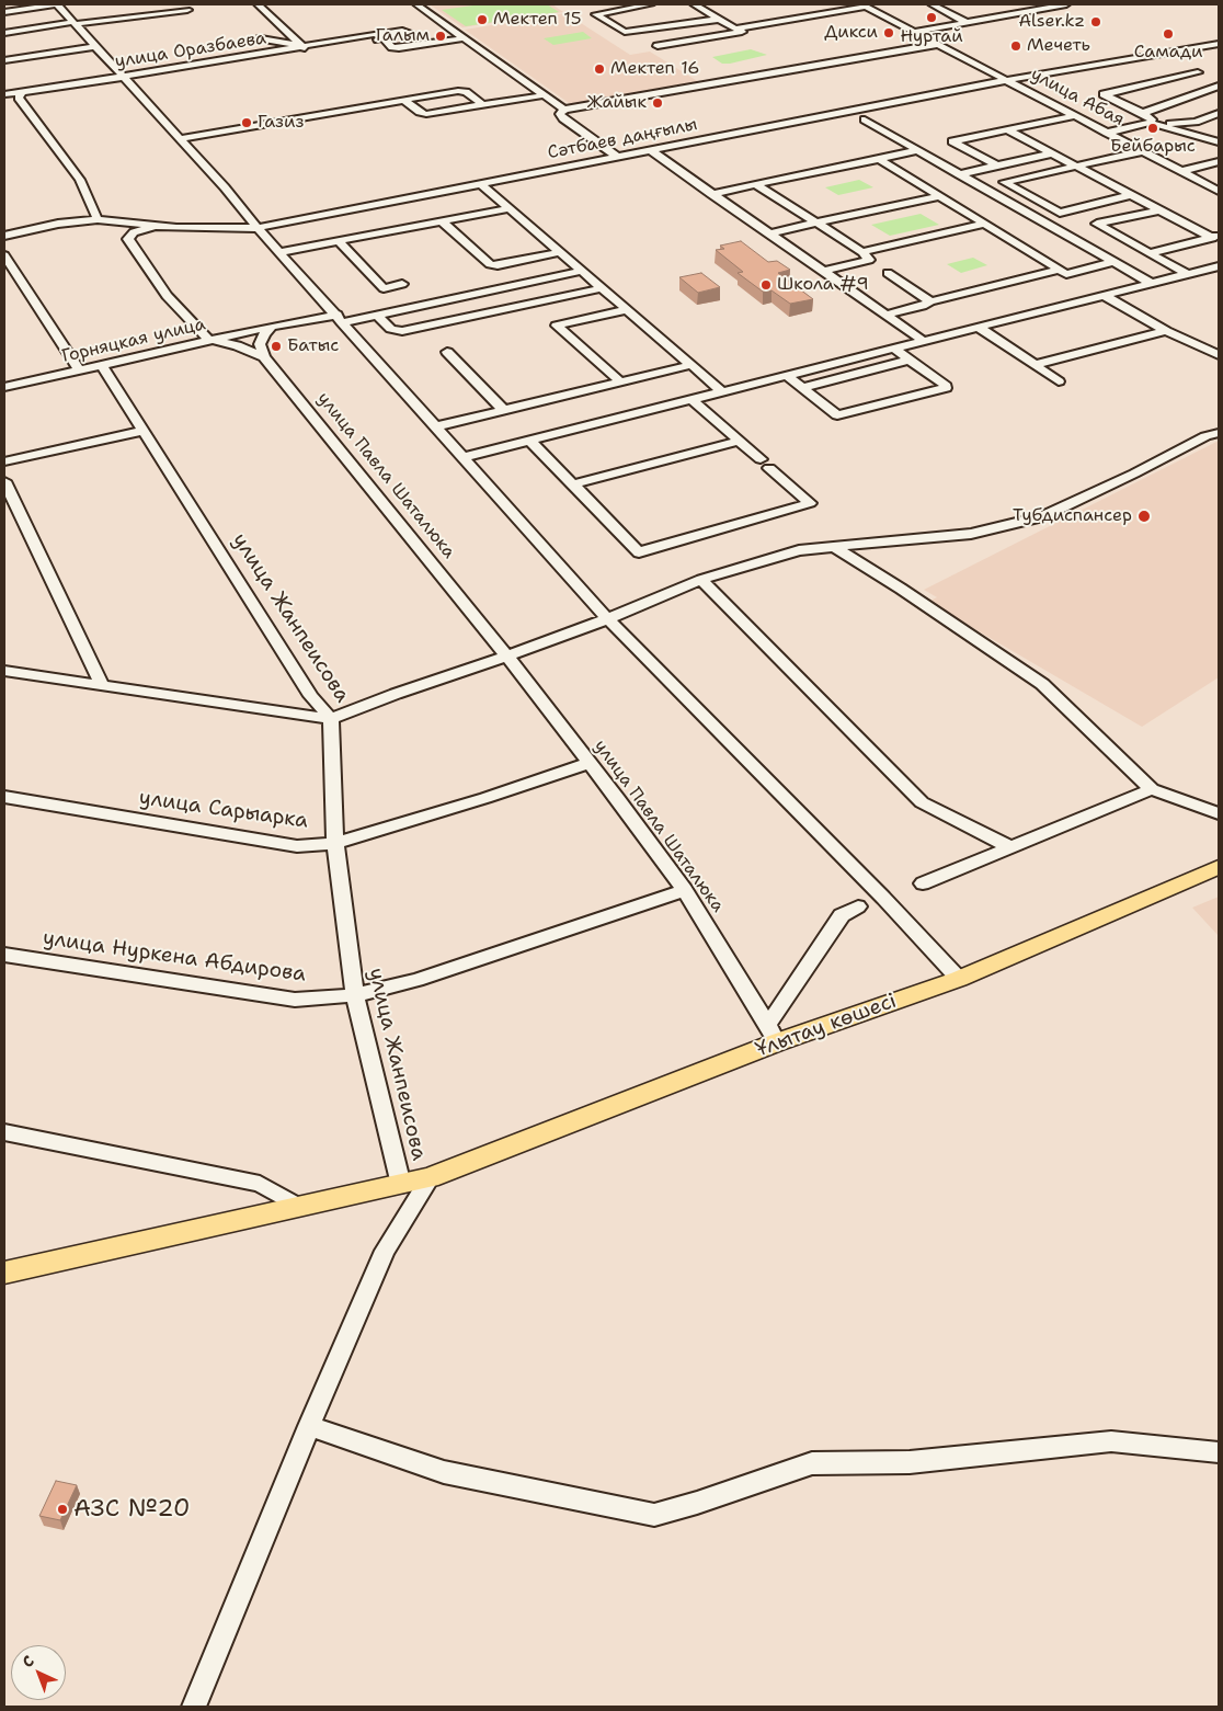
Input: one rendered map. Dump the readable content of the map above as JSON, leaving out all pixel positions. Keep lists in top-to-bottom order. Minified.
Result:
{"streets":{"main road":["Ұлытау көшесі"],"street":["улица Оразбаева","улица Абая","Сәтбаев даңғылы","Горняцкая улица","улица Павла Шаталюка","улица Жанпеисова","улица Сарыарка","улица Нуркена Абдирова"]},"crossings":[["Горняцкая улица","улица Жанпеисова"],["улица Павла Шаталюка","улица Сарыарка"],["улица Павла Шаталюка","улица Нуркена Абдирова"],["улица Павла Шаталюка","Ұлытау көшесі"],["улица Жанпеисова","улица Сарыарка"],["улица Жанпеисова","улица Нуркена Абдирова"]],"places":["Нуртай","Мектеп 15","Alser.kz","Дикси","Самади","Галым","Мечеть","Мектеп 16","Жайык","Газиз","Бейбарыс","Школа #9","Батыс","Тубдиспансер","АЗС №20"],"north":"top left"}
